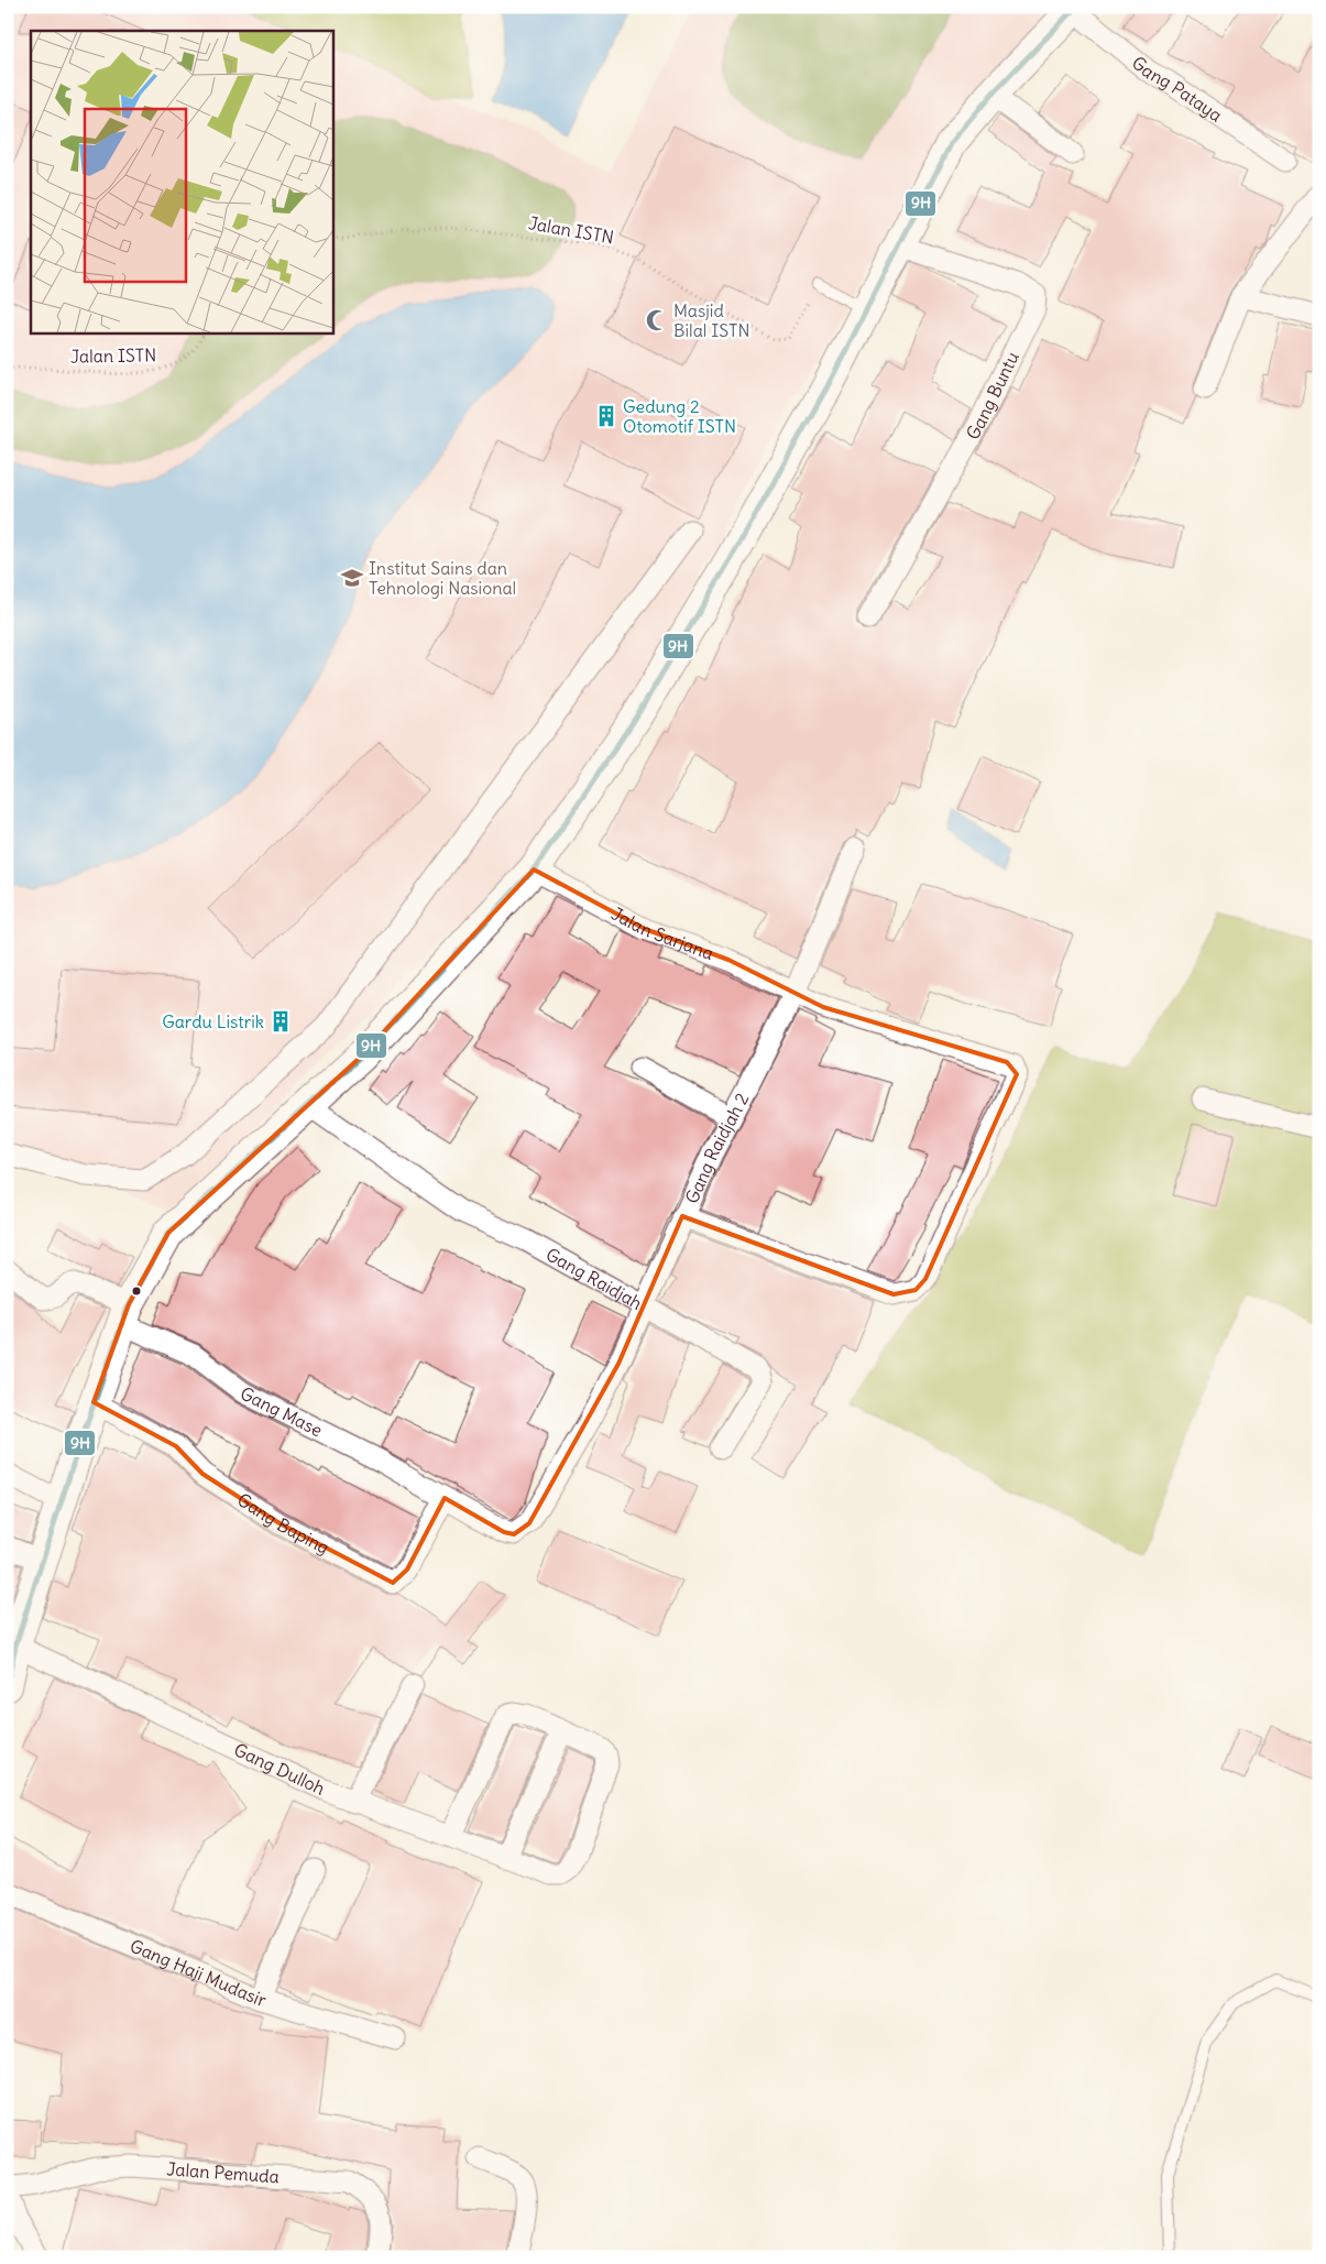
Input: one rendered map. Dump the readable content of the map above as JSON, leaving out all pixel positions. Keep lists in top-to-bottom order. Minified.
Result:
{"streets":{"street":["Gang Pataya","Gang Buntu","Jalan Sarjana","Gang Raidjah 2","Gang Raidjah","Gang Mase","Gang Baping","Gang Dulloh","Gang Haji Mudasir","Jalan Pemuda"],"path":["Jalan ISTN"]},"crossings":[["Jalan Sarjana","Gang Raidjah 2"],["Gang Raidjah 2","Gang Raidjah"],["Gang Raidjah","Gang Mase"],["Gang Raidjah","Gang Baping"],["Gang Mase","Gang Baping"]],"places":{"mosque":["Masjid Bilal ISTN"],"building":["Gedung 2 Otomotif ISTN","Gardu Listrik"],"school or university":["Institut Sains dan Tehnologi Nasional"]},"lines":["transit line 9H"]}
